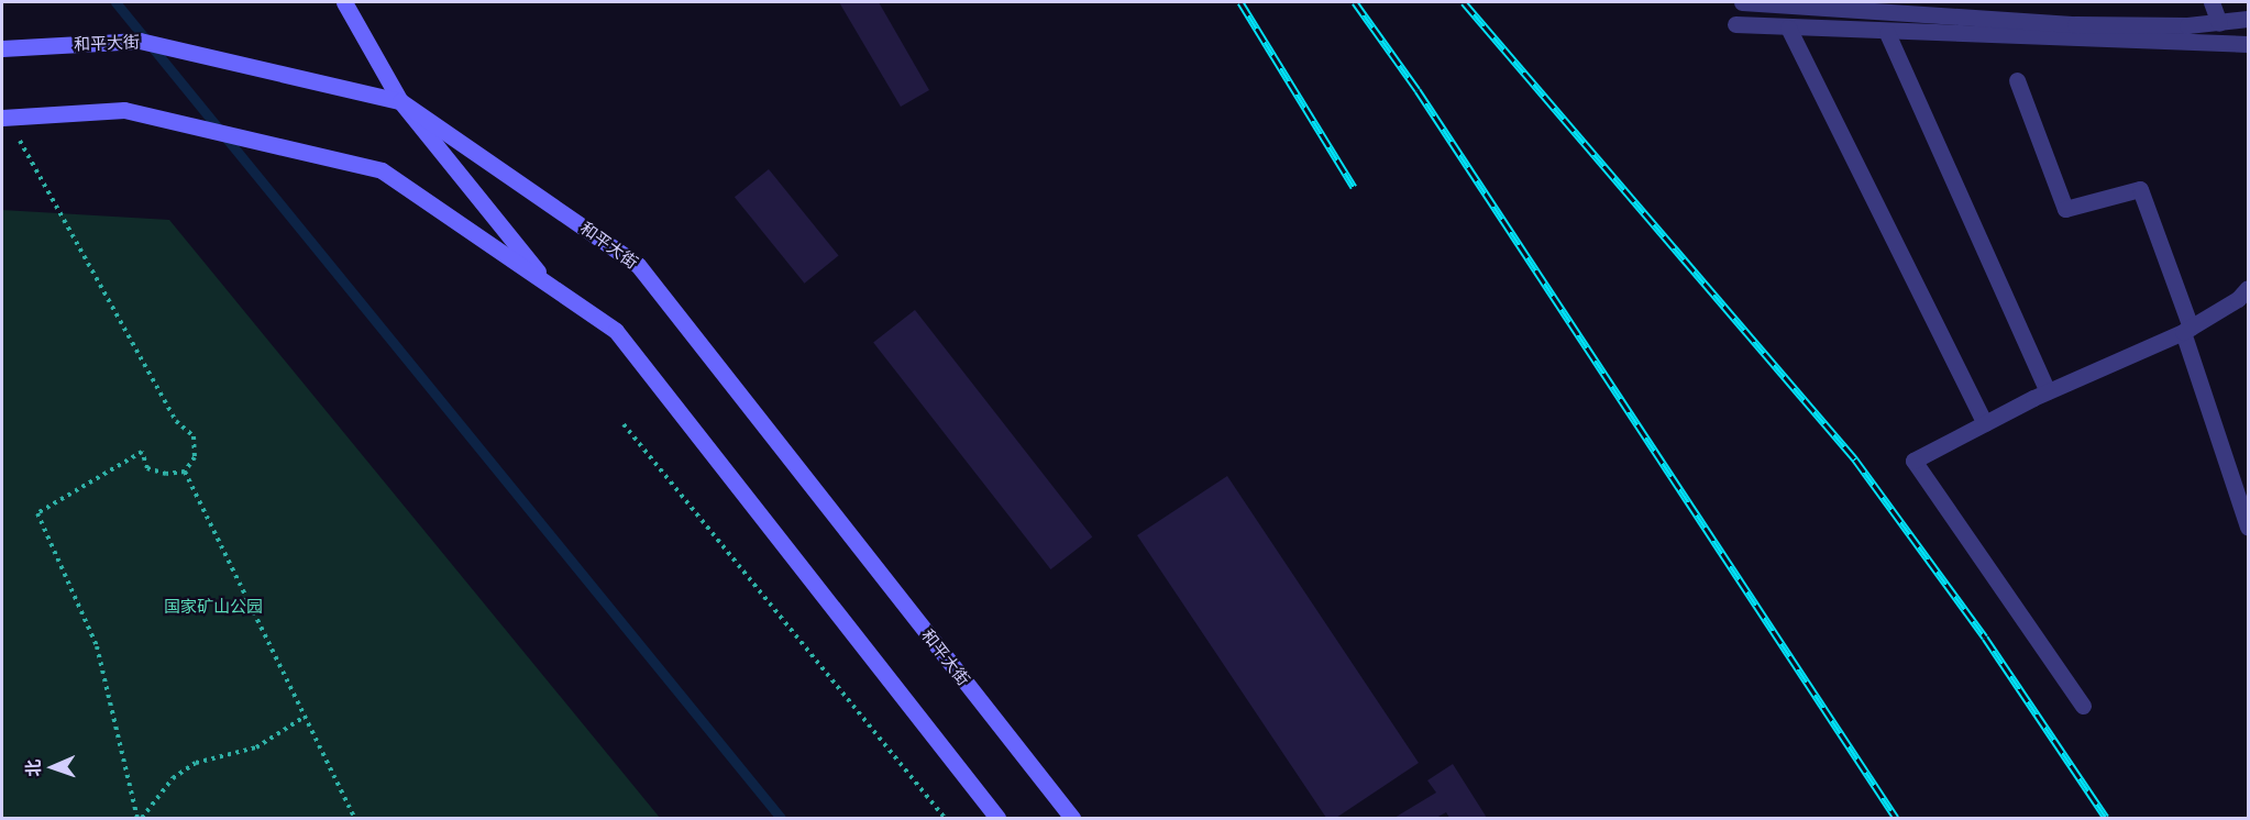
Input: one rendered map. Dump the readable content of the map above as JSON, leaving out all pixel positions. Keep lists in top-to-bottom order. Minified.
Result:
{"streets":{"main road":["和平大街"]},"parks":["国家矿山公园"],"north":"left"}
